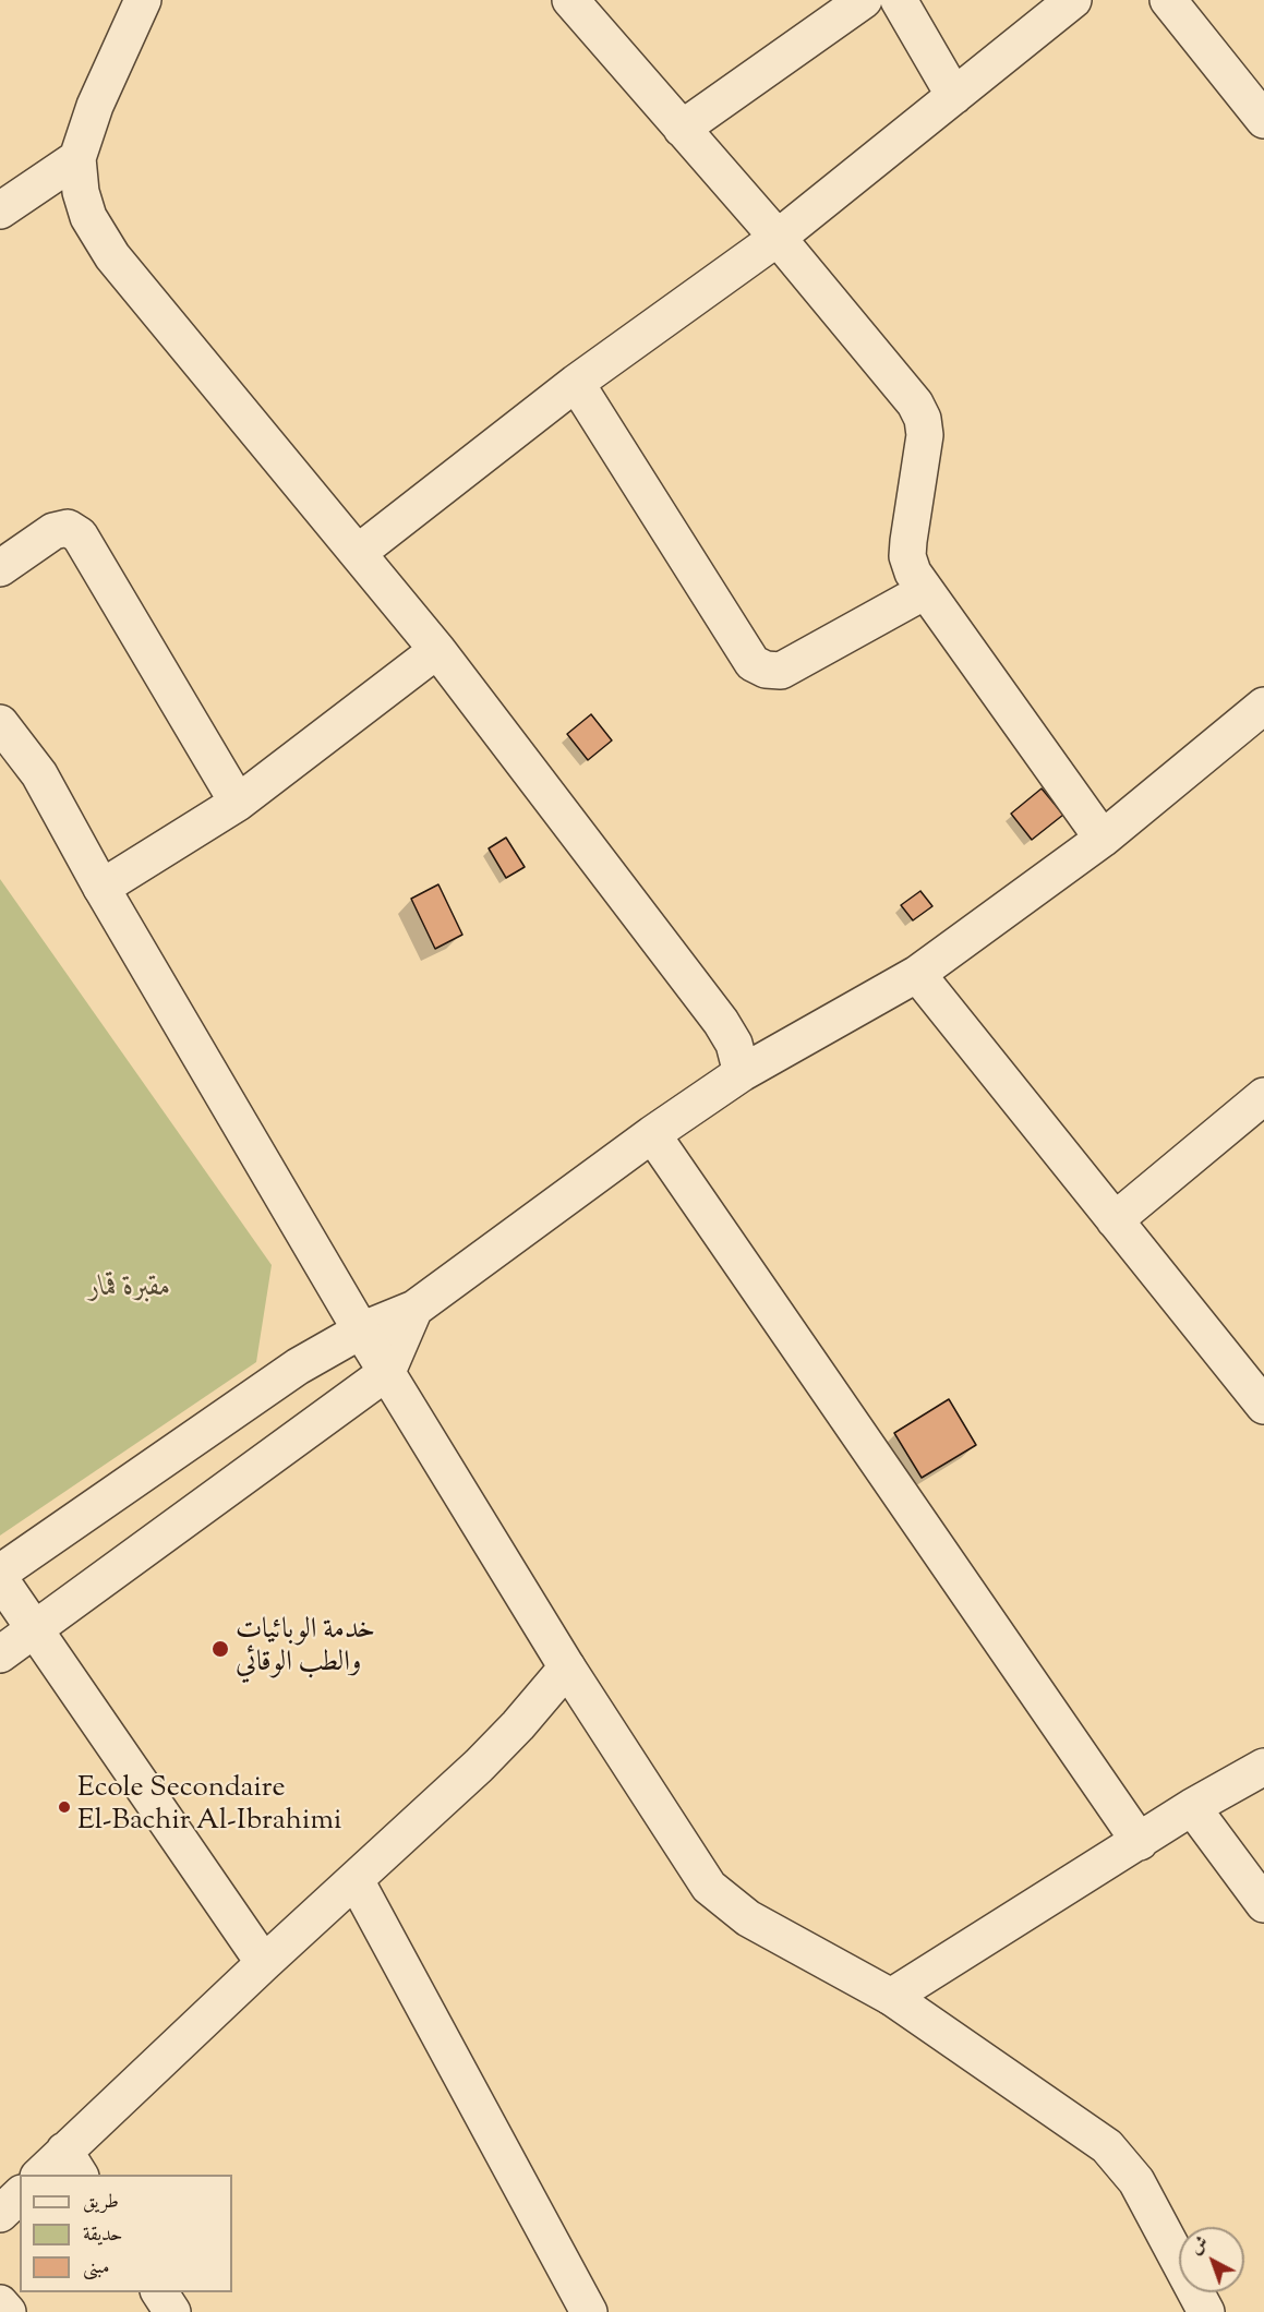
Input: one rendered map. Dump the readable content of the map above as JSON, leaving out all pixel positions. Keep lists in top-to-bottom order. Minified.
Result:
{"parks":["مقبرة قمار"],"places":["خدمة الوبائيات والطب الوقائي","Ecole Secondaire El-Bachir Al-Ibrahimi"],"legend":["طريق","حديقة","مبنى"],"north":"top left"}
